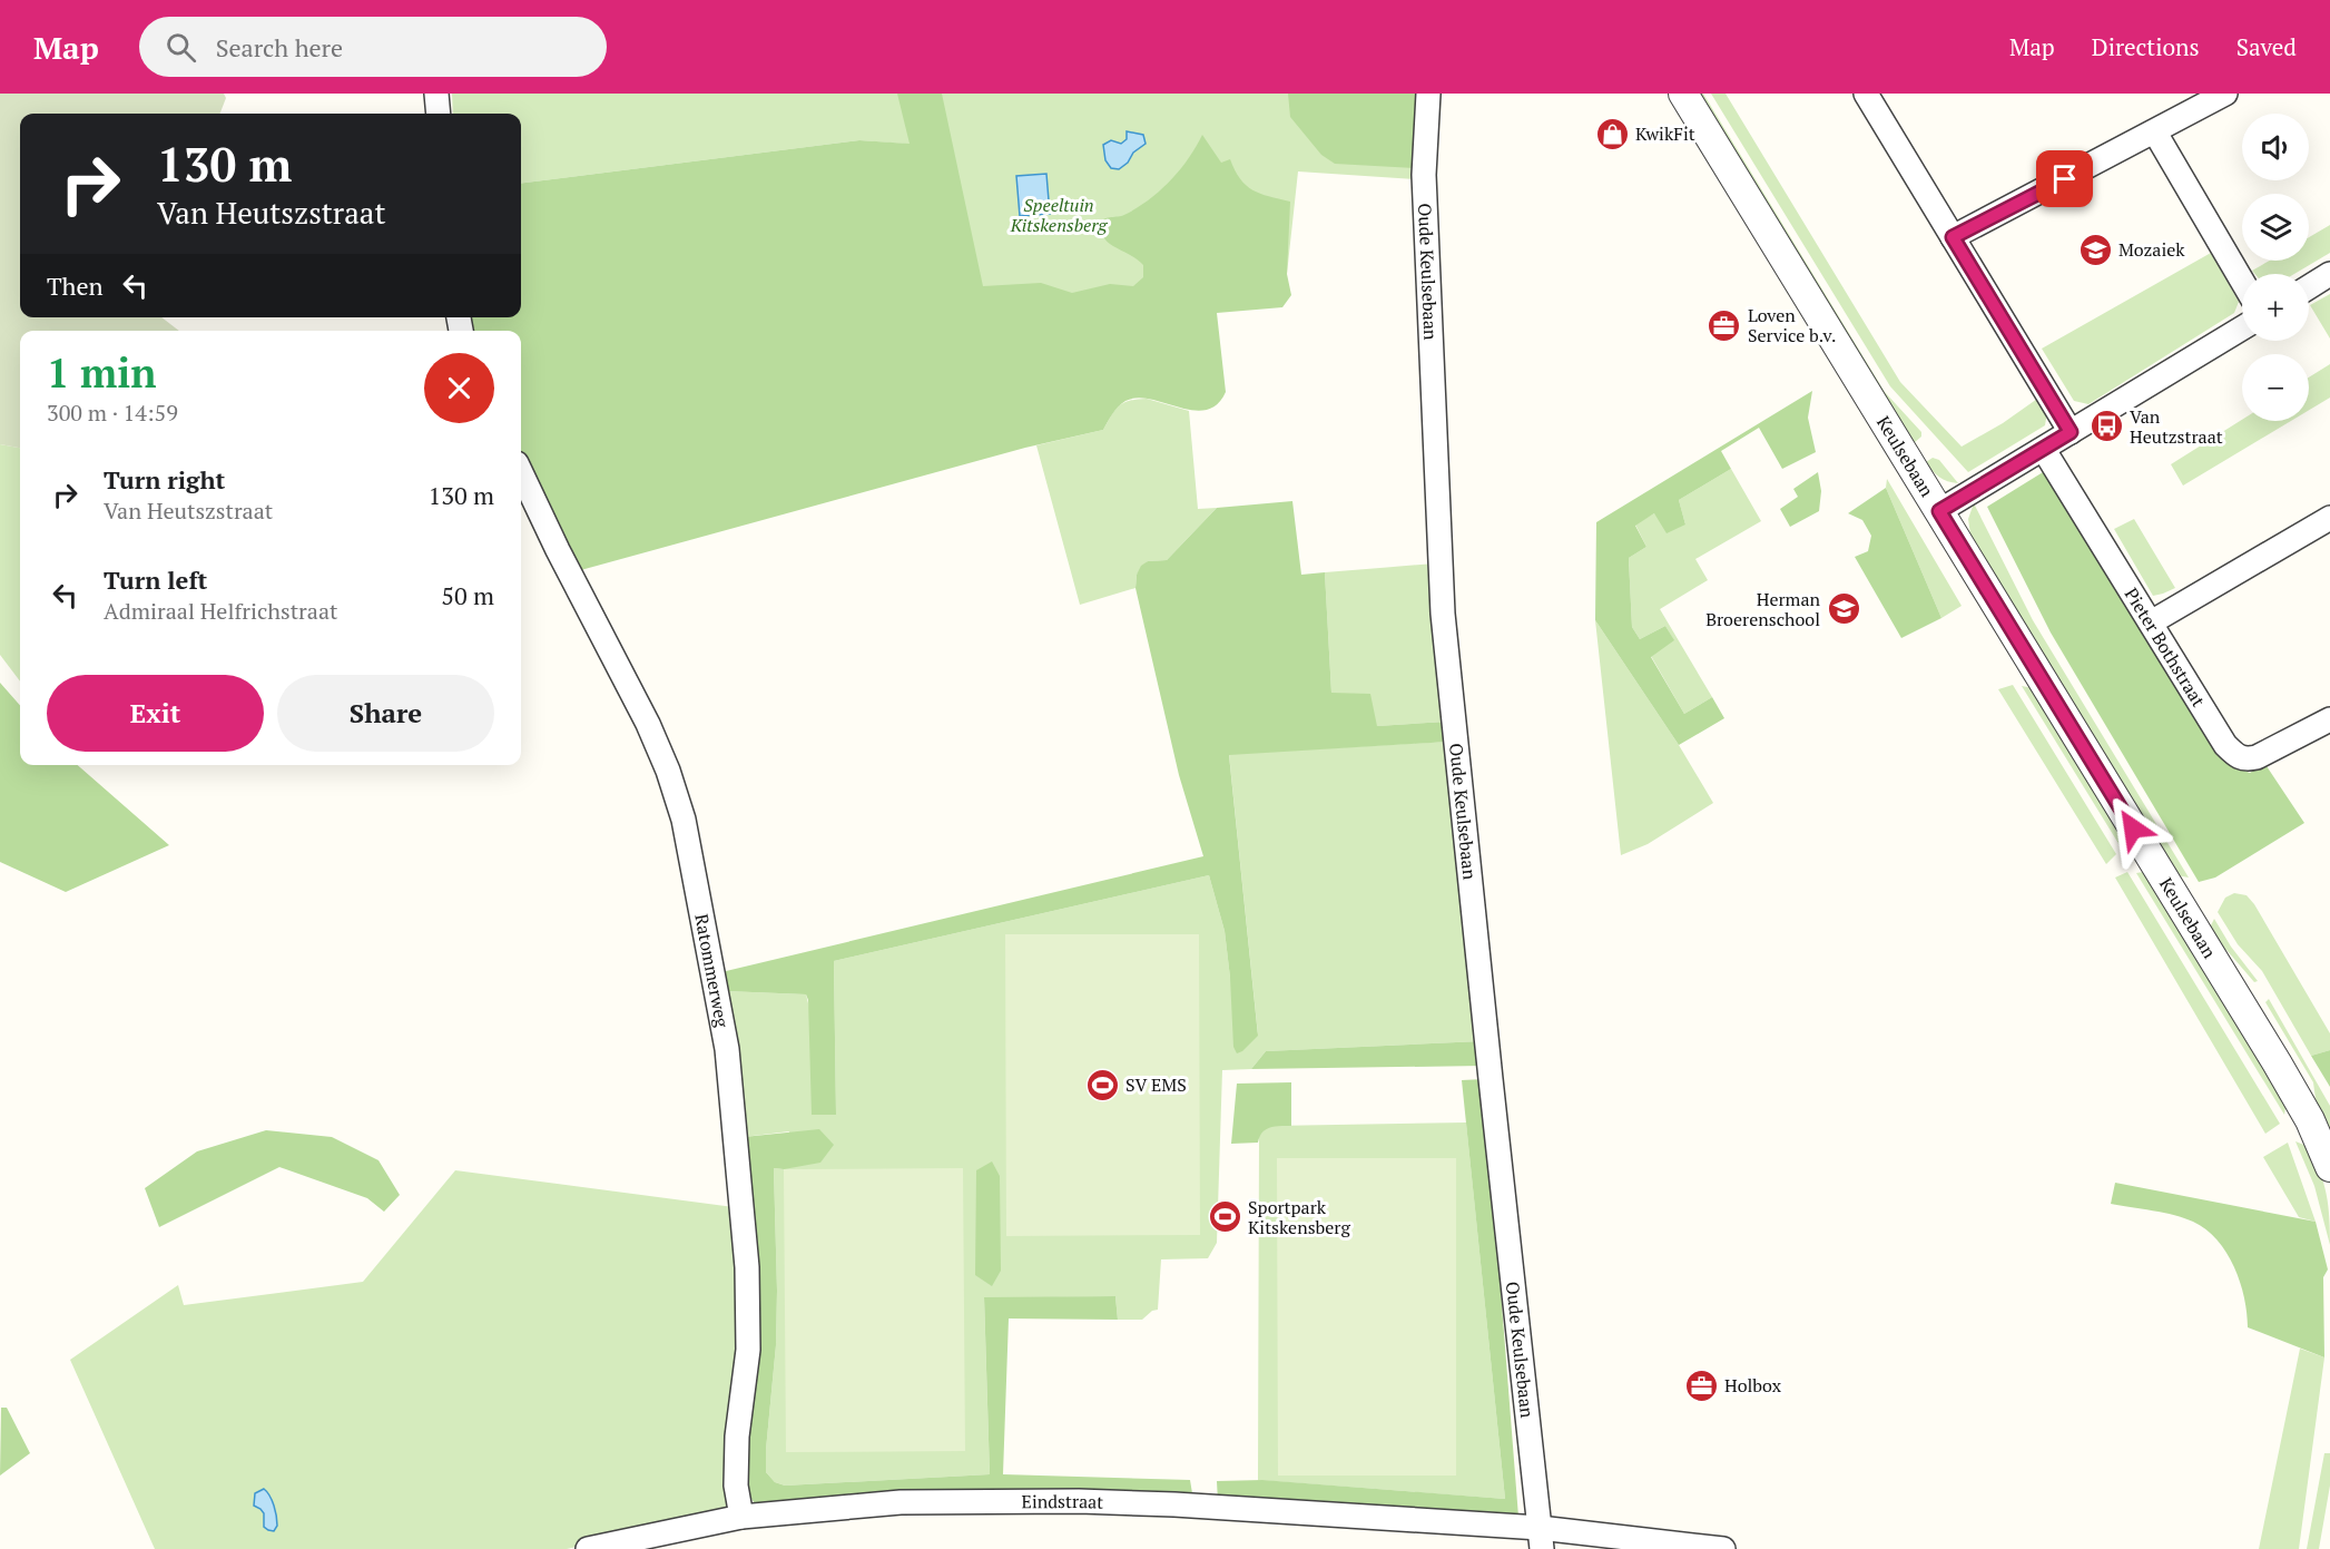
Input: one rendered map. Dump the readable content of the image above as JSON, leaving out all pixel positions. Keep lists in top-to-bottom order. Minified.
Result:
{"streets":{"street":["Oude Keulsebaan","Keulsebaan","Pieter Bothstraat","Ratommerweg","Eindstraat"]},"crossings":[["Oude Keulsebaan","Eindstraat"],["Ratommerweg","Eindstraat"]],"parks":["Speeltuin Kitskensberg"],"places":{"shop":["KwikFit"],"school or university":["Mozaiek","Herman Broerenschool"],"office":["Loven Service b.v.","Holbox"],"bus stop":["Van Heutzstraat"],"sports":["SV EMS","Sportpark Kitskensberg"]},"page":{"header":"Map","search":"Search here","nav":["Map","Directions","Saved"],"map_buttons":["+","−"],"turn":["130 m","Van Heutszstraat"],"then":"Then","heading":["1 min","300 m · 14:59"],"list":[{"name":"Turn right","note":"Van Heutszstraat","value":"130 m"},{"name":"Turn left","note":"Admiraal Helfrichstraat","value":"50 m"}],"buttons":["Exit","Share"]}}
